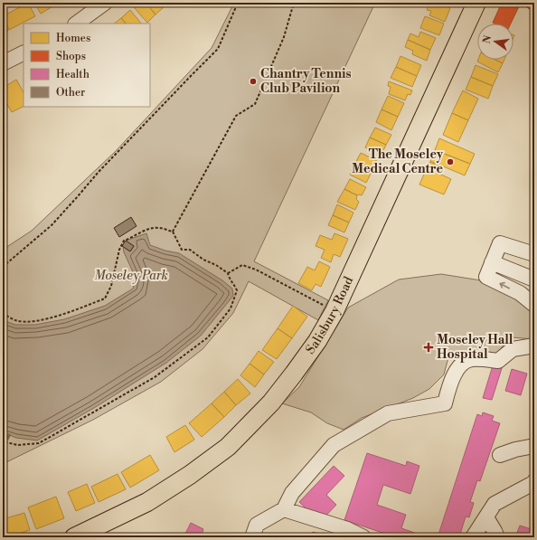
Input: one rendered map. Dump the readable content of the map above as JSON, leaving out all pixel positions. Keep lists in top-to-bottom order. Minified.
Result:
{"streets":{"main road":["Salisbury Road"]},"parks":["Moseley Park"],"places":{"other":["Chantry Tennis Club Pavilion","The Moseley Medical Centre"],"health":["Moseley Hall Hospital"]},"legend":["Homes","Shops","Health","Other"],"north":"left"}
